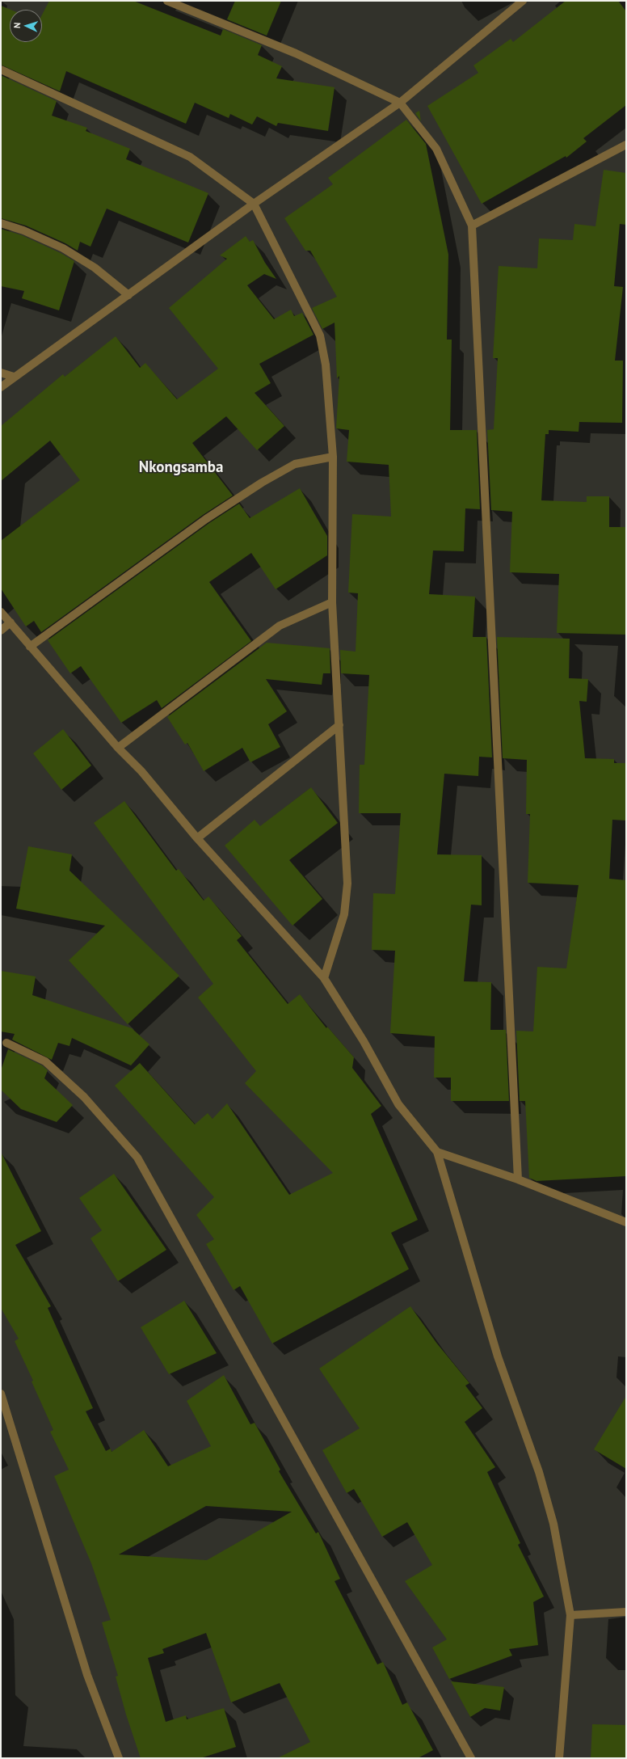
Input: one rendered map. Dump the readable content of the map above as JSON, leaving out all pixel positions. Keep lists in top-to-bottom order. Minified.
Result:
{"districts":["Nkongsamba"],"north":"left"}
